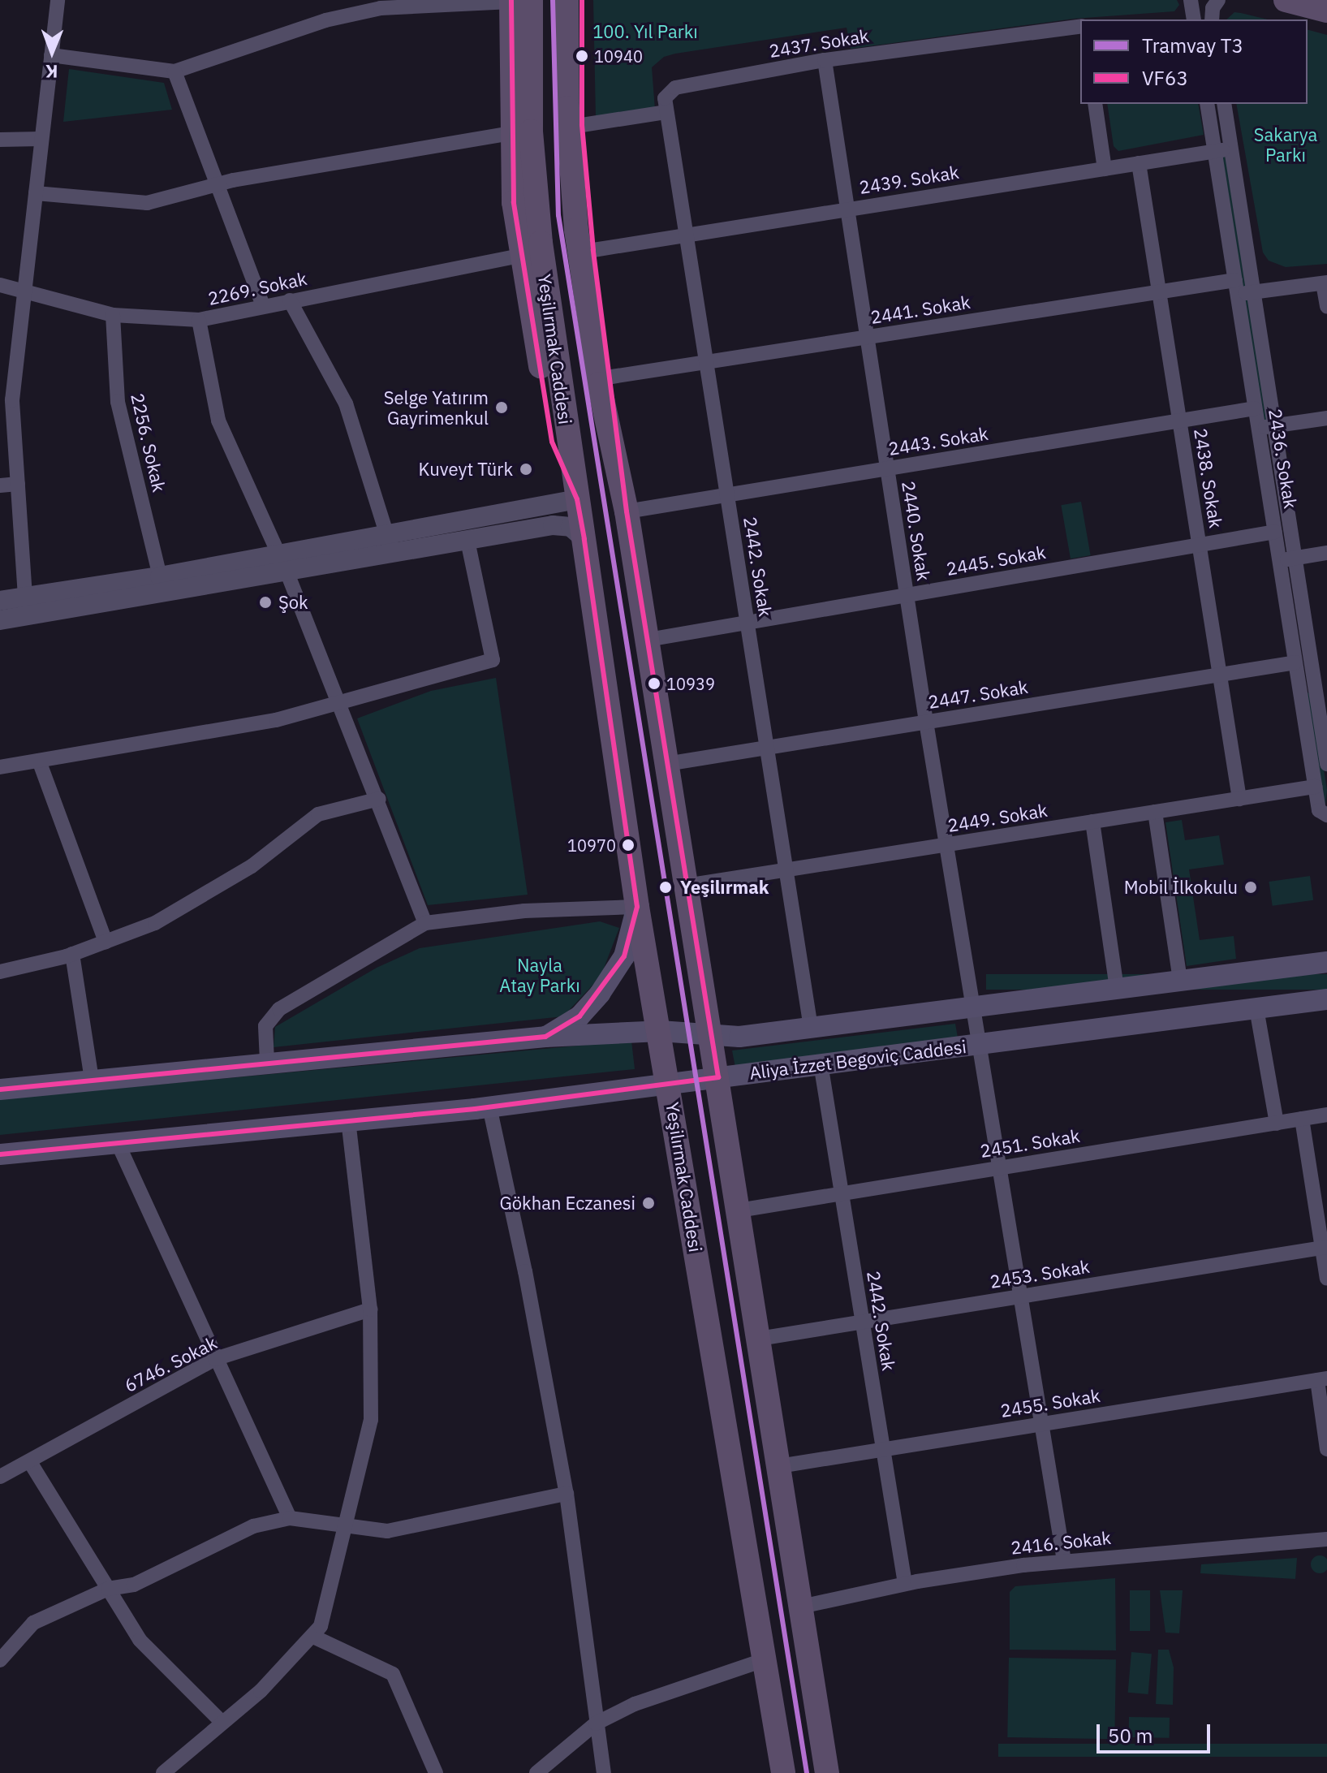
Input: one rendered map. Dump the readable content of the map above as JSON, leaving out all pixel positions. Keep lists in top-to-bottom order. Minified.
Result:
{"streets":{"main road":["Yeşilırmak Caddesi","Aliya İzzet Begoviç Caddesi"],"street":["2437. Sokak","2439. Sokak","2269. Sokak","2441. Sokak","2443. Sokak","2256. Sokak","2436. Sokak","2438. Sokak","2440. Sokak","2445. Sokak","2442. Sokak","2447. Sokak","2449. Sokak","2451. Sokak","2453. Sokak","6746. Sokak","2455. Sokak","2416. Sokak"]},"crossings":[["2437. Sokak","2440. Sokak"],["2437. Sokak","2442. Sokak"],["2439. Sokak","2436. Sokak"],["2439. Sokak","2438. Sokak"],["2439. Sokak","2440. Sokak"],["2439. Sokak","2442. Sokak"],["2269. Sokak","2256. Sokak"],["2441. Sokak","2436. Sokak"],["2441. Sokak","2438. Sokak"],["2441. Sokak","2440. Sokak"],["2441. Sokak","2442. Sokak"],["Yeşilırmak Caddesi","Aliya İzzet Begoviç Caddesi"],["2443. Sokak","2436. Sokak"],["2443. Sokak","2438. Sokak"],["2443. Sokak","2440. Sokak"],["2443. Sokak","2442. Sokak"],["2436. Sokak","2445. Sokak"],["2436. Sokak","2447. Sokak"],["2436. Sokak","2449. Sokak"],["2438. Sokak","2445. Sokak"],["2438. Sokak","2447. Sokak"],["2438. Sokak","2449. Sokak"],["2440. Sokak","2445. Sokak"],["2440. Sokak","2447. Sokak"],["2440. Sokak","2449. Sokak"],["2440. Sokak","Aliya İzzet Begoviç Caddesi"],["2445. Sokak","2442. Sokak"],["2442. Sokak","2447. Sokak"],["2442. Sokak","2449. Sokak"],["2442. Sokak","Aliya İzzet Begoviç Caddesi"],["2442. Sokak","2451. Sokak"],["2442. Sokak","2453. Sokak"],["2442. Sokak","2455. Sokak"],["2442. Sokak","2416. Sokak"]],"parks":["100. Yıl Parkı","Sakarya Parkı","Nayla Atay Parkı"],"places":["10940","Selge Yatırım Gayrimenkul","Kuveyt Türk","Şok","10939","10970","Yeşilırmak","Mobil İlkokulu","Gökhan Eczanesi"],"lines":["tram line T3","transit line VF63"],"legend":["Tramvay T3","VF63"],"scale_bar":"50 m","north":"bottom"}
